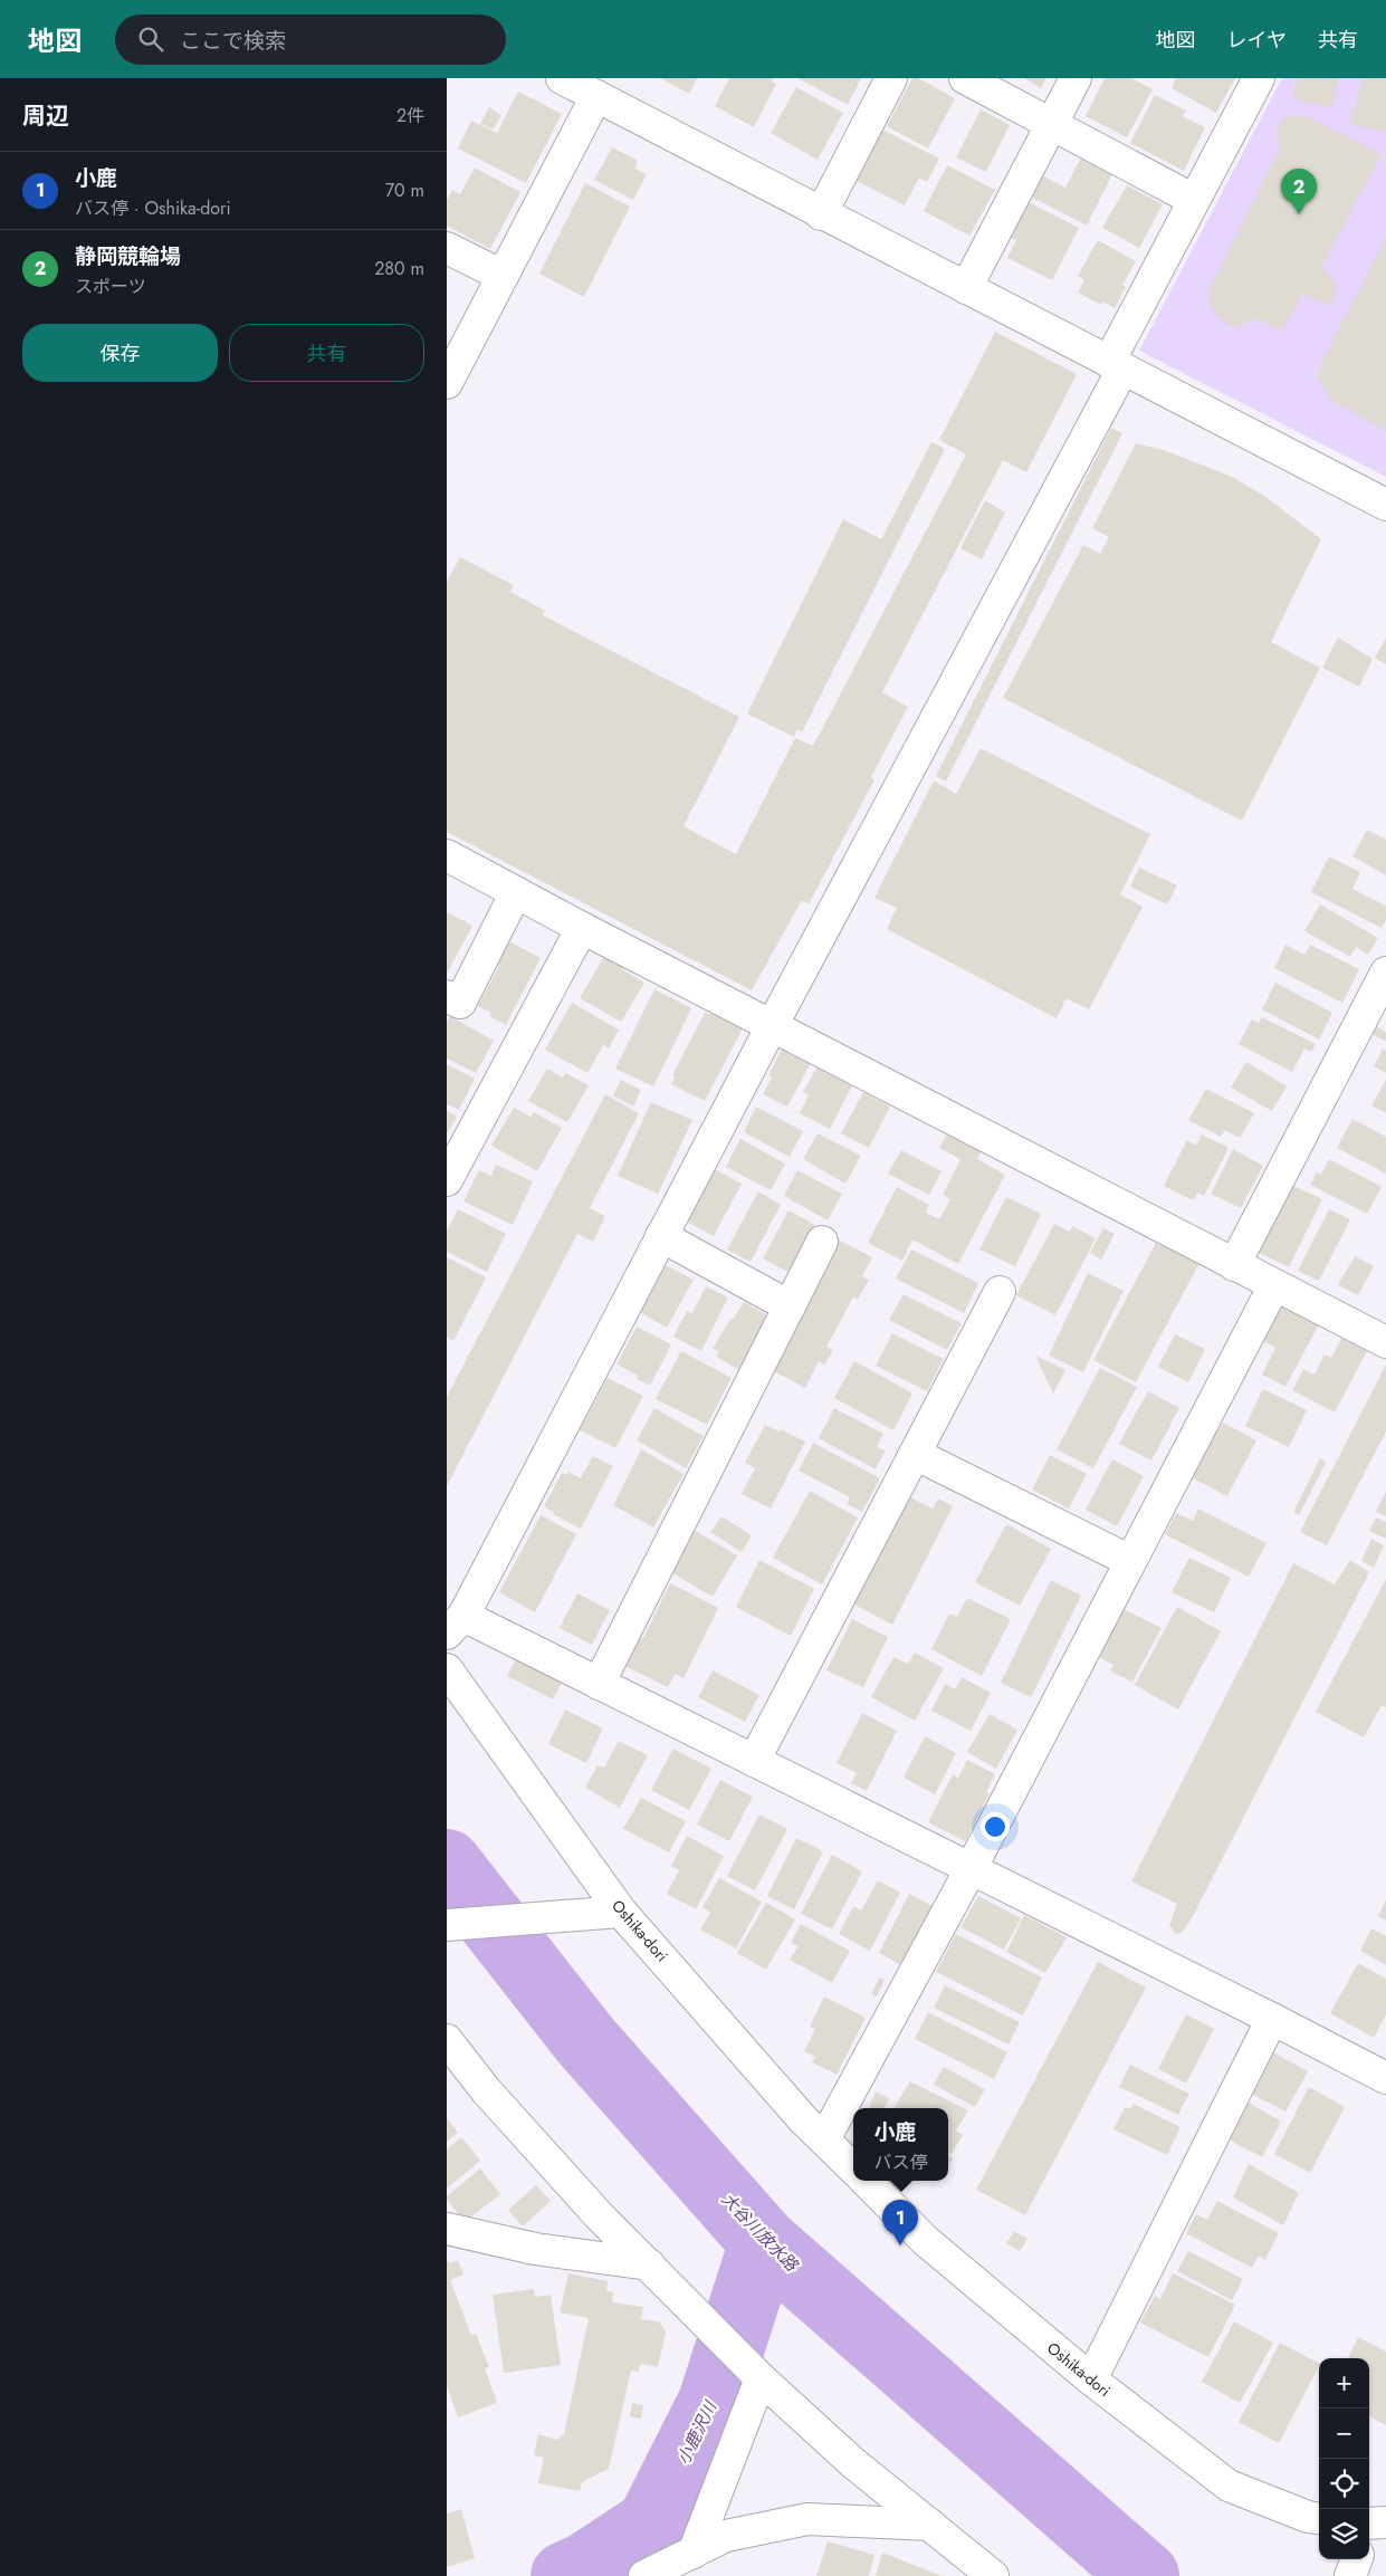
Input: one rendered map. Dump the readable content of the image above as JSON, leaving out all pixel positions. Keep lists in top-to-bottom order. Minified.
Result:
{"streets":{"street":["Oshika-dori"]},"water":["大谷川放水路","小鹿沢川"],"page":{"header":"地図","search":"ここで検索","nav":["地図","レイヤ","共有"],"heading":["周辺","2件"],"list":[{"mark":"1","name":"小鹿","note":"バス停 · Oshika-dori","value":"70 m"},{"mark":"2","name":"静岡競輪場","note":"スポーツ","value":"280 m"}],"pins":["2","1"],"buttons":["保存","共有"],"popup":["小鹿","バス停"],"map_buttons":["+","−"]}}
